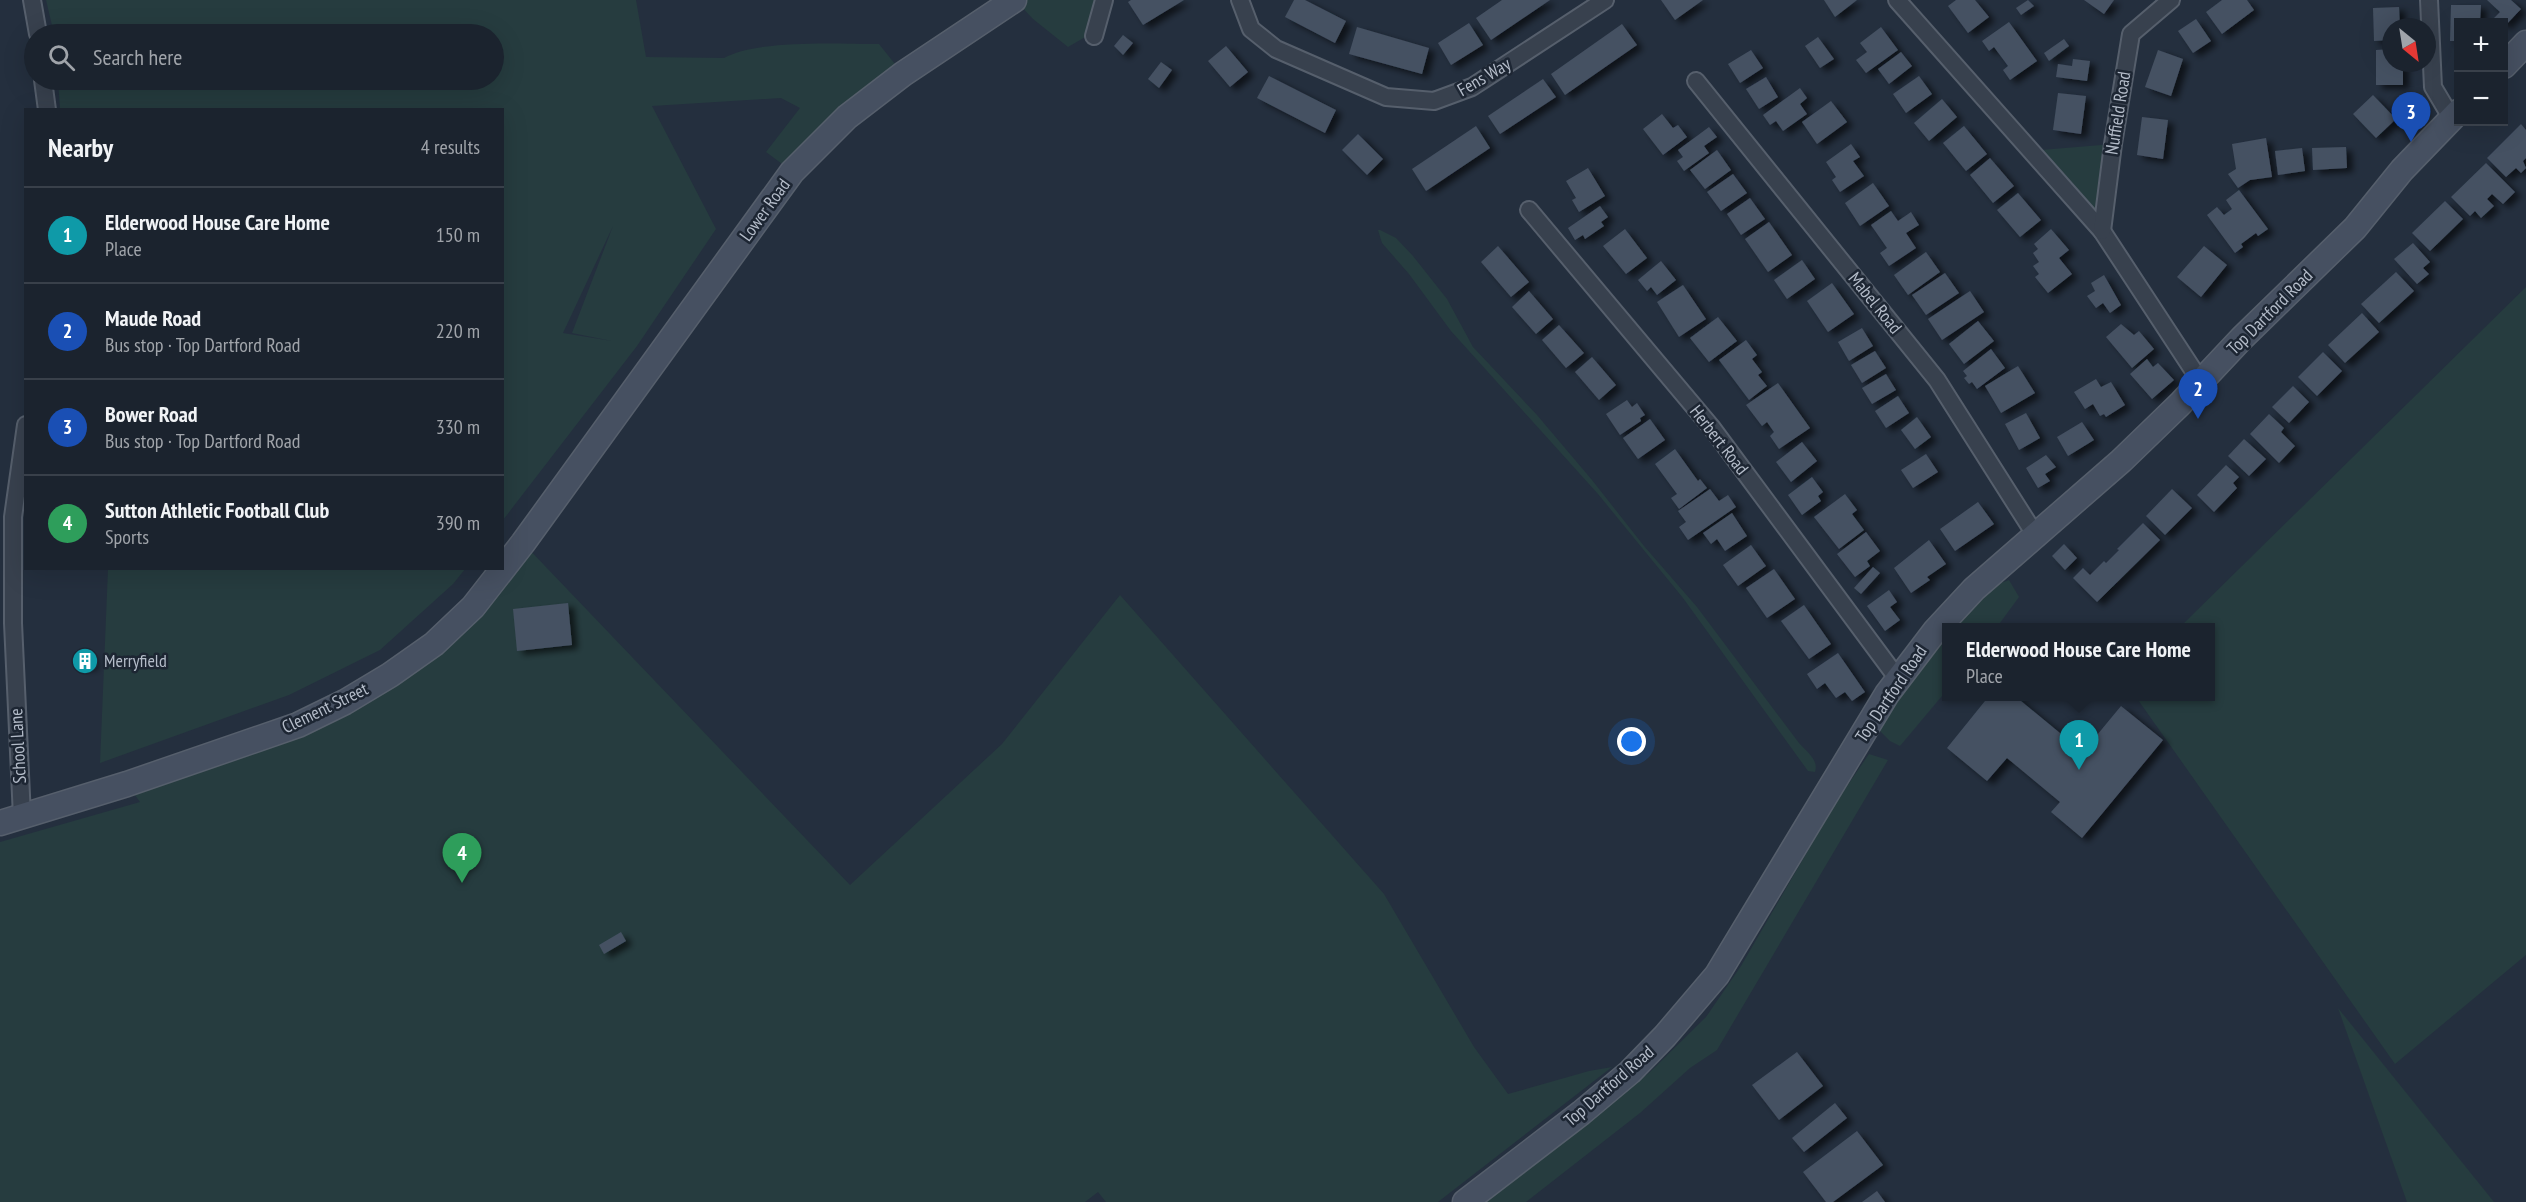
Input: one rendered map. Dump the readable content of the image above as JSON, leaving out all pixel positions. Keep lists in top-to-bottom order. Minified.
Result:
{"streets":{"main road":["Lower Road","Top Dartford Road","Clement Street"],"street":["Fens Way","Nuffield Road","Mabel Road","Herbert Road","School Lane"]},"crossings":[["Lower Road","Clement Street"],["Mabel Road","Top Dartford Road"],["Top Dartford Road","Herbert Road"],["Clement Street","School Lane"]],"places":{"building":["Merryfield"]},"north":"bottom right","page":{"map_buttons":["+","−"],"search":"Search here","pins":["3","2","1","4"],"heading":["Nearby","4 results"],"list":[{"mark":"1","name":"Elderwood House Care Home","note":"Place","value":"150 m"},{"mark":"2","name":"Maude Road","note":"Bus stop · Top Dartford Road","value":"220 m"},{"mark":"3","name":"Bower Road","note":"Bus stop · Top Dartford Road","value":"330 m"},{"mark":"4","name":"Sutton Athletic Football Club","note":"Sports","value":"390 m"}],"popup":["Elderwood House Care Home","Place"]}}
